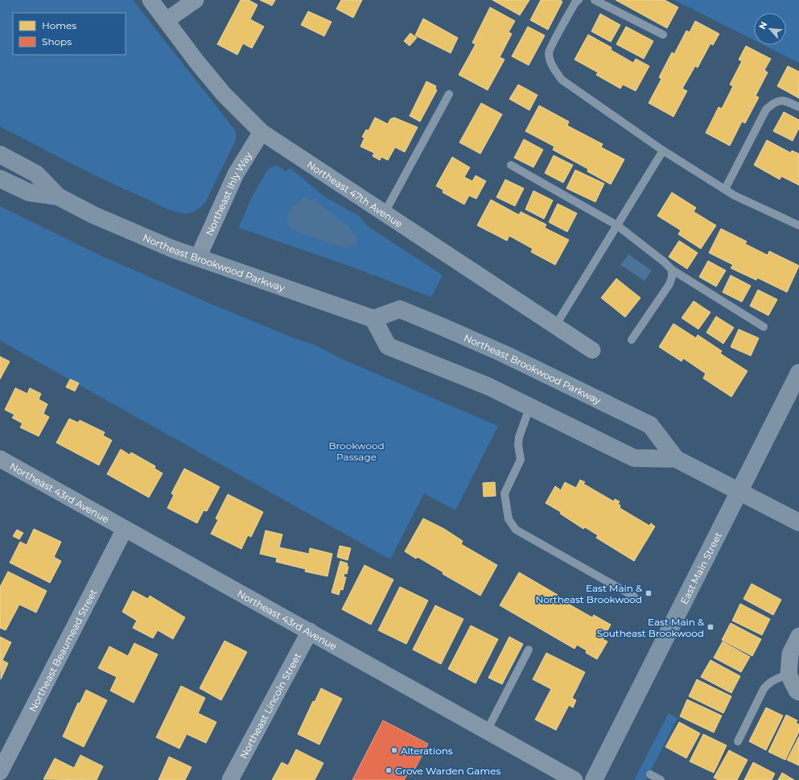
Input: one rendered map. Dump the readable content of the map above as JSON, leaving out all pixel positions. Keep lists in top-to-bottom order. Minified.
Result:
{"streets":{"main road":["Northeast Brookwood Parkway","East Main Street"],"street":["Northeast 47th Avenue","Northeast Ihly Way","Northeast 43rd Avenue","Northeast Beaumead Street","Northeast Lincoln Street"]},"crossings":[["Northeast 47th Avenue","Northeast Ihly Way"],["Northeast Ihly Way","Northeast Brookwood Parkway"],["Northeast Brookwood Parkway","East Main Street"],["Northeast 43rd Avenue","Northeast Beaumead Street"],["Northeast 43rd Avenue","Northeast Lincoln Street"]],"parks":["Brookwood Passage"],"places":{"transit":["East Main & Northeast Brookwood","East Main & Southeast Brookwood"],"other":["Alterations","Grove Warden Games"]},"legend":["Homes","Shops"],"north":"top left"}
